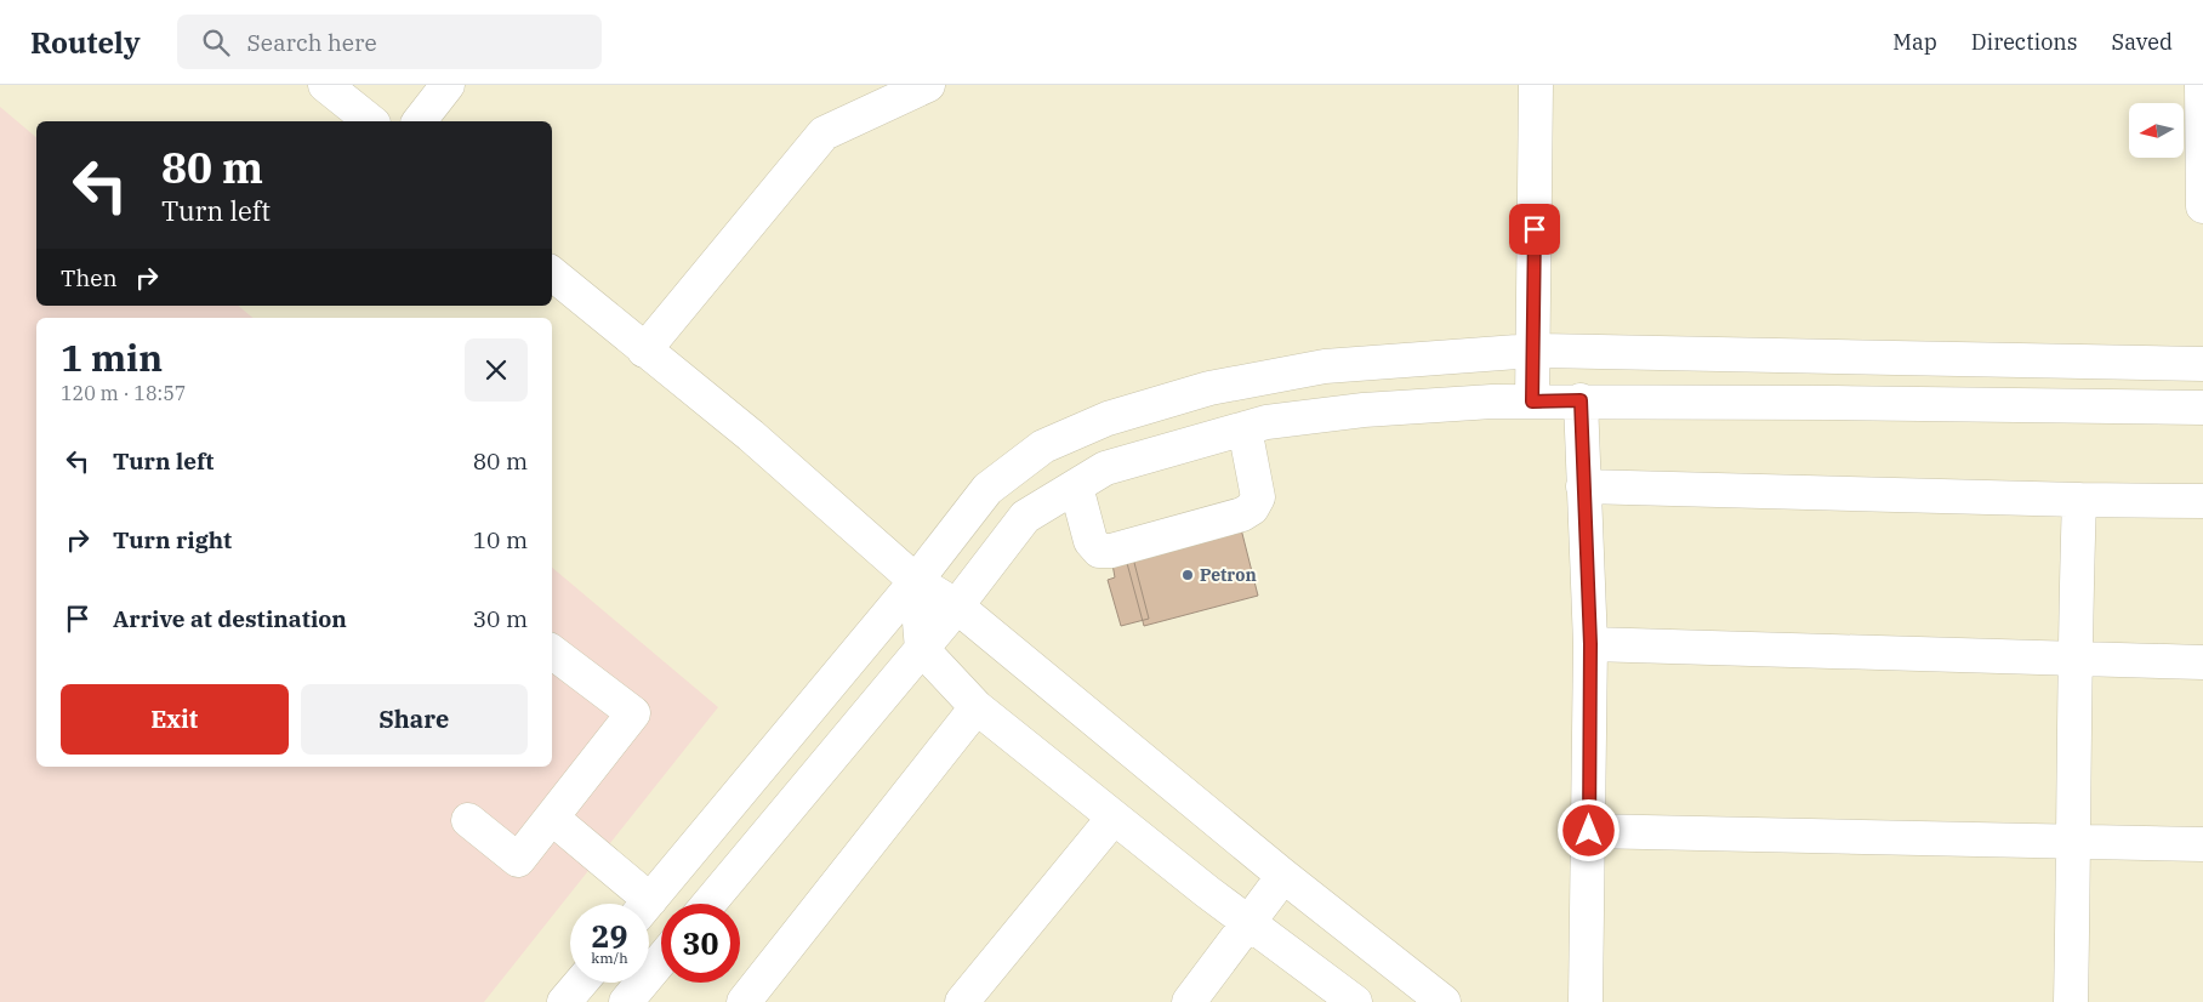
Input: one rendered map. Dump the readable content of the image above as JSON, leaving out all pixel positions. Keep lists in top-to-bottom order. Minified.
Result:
{"places":["Petron"],"north":"left","page":{"header":"Routely","search":"Search here","nav":["Map","Directions","Saved"],"turn":["80 m","Turn left"],"then":"Then","heading":["1 min","120 m · 18:57"],"list":[{"name":"Turn left","value":"80 m"},{"name":"Turn right","value":"10 m"},{"name":"Arrive at destination","value":"30 m"}],"buttons":["Exit","Share"],"speed":"29 km/h","limit":"30"}}
